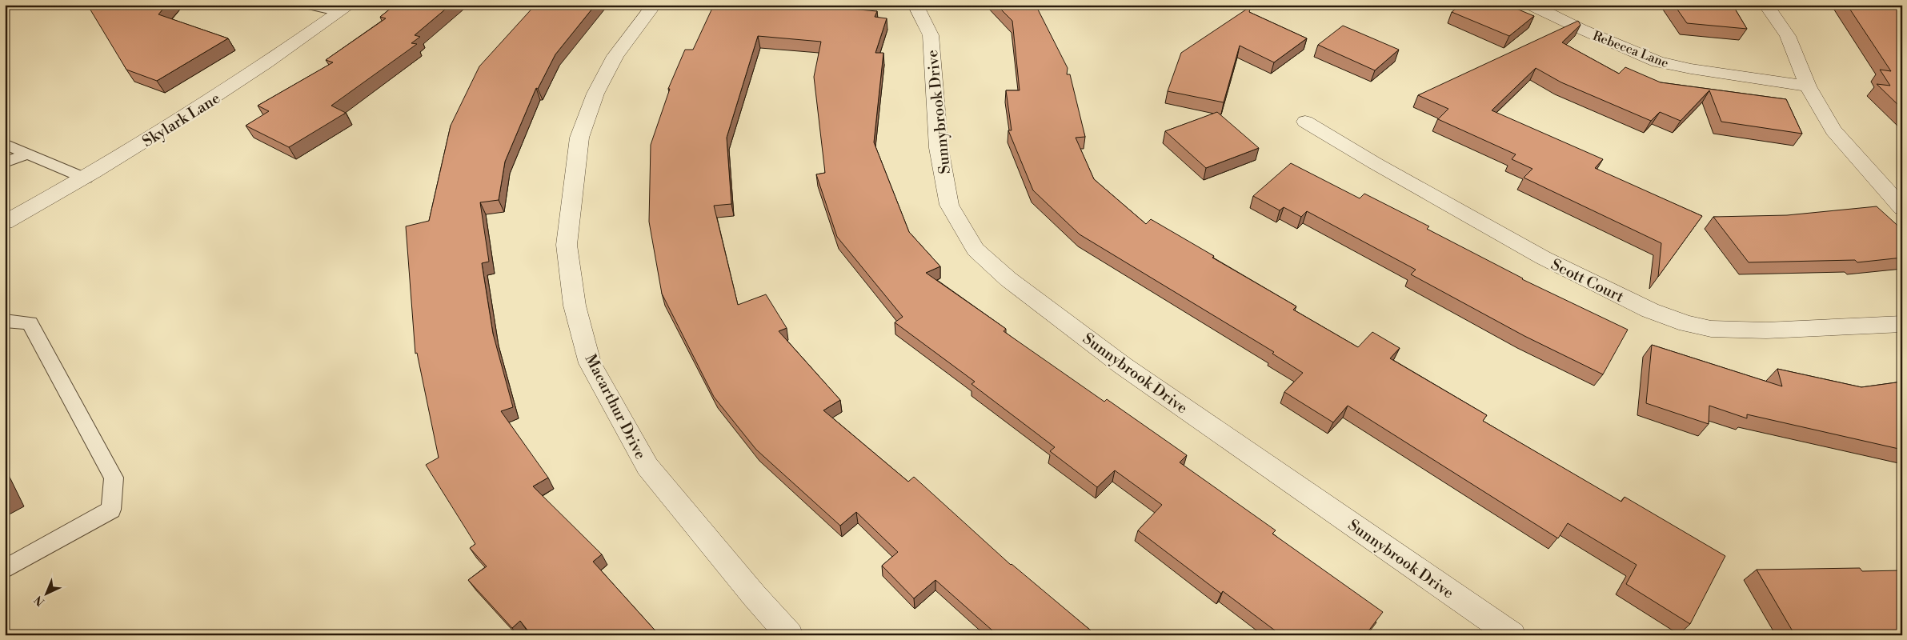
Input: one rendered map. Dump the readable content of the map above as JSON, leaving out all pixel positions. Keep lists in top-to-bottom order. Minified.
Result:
{"streets":{"street":["Rebecca Lane","Sunnybrook Drive","Skylark Lane","Scott Court","Macarthur Drive"]},"north":"bottom left"}
